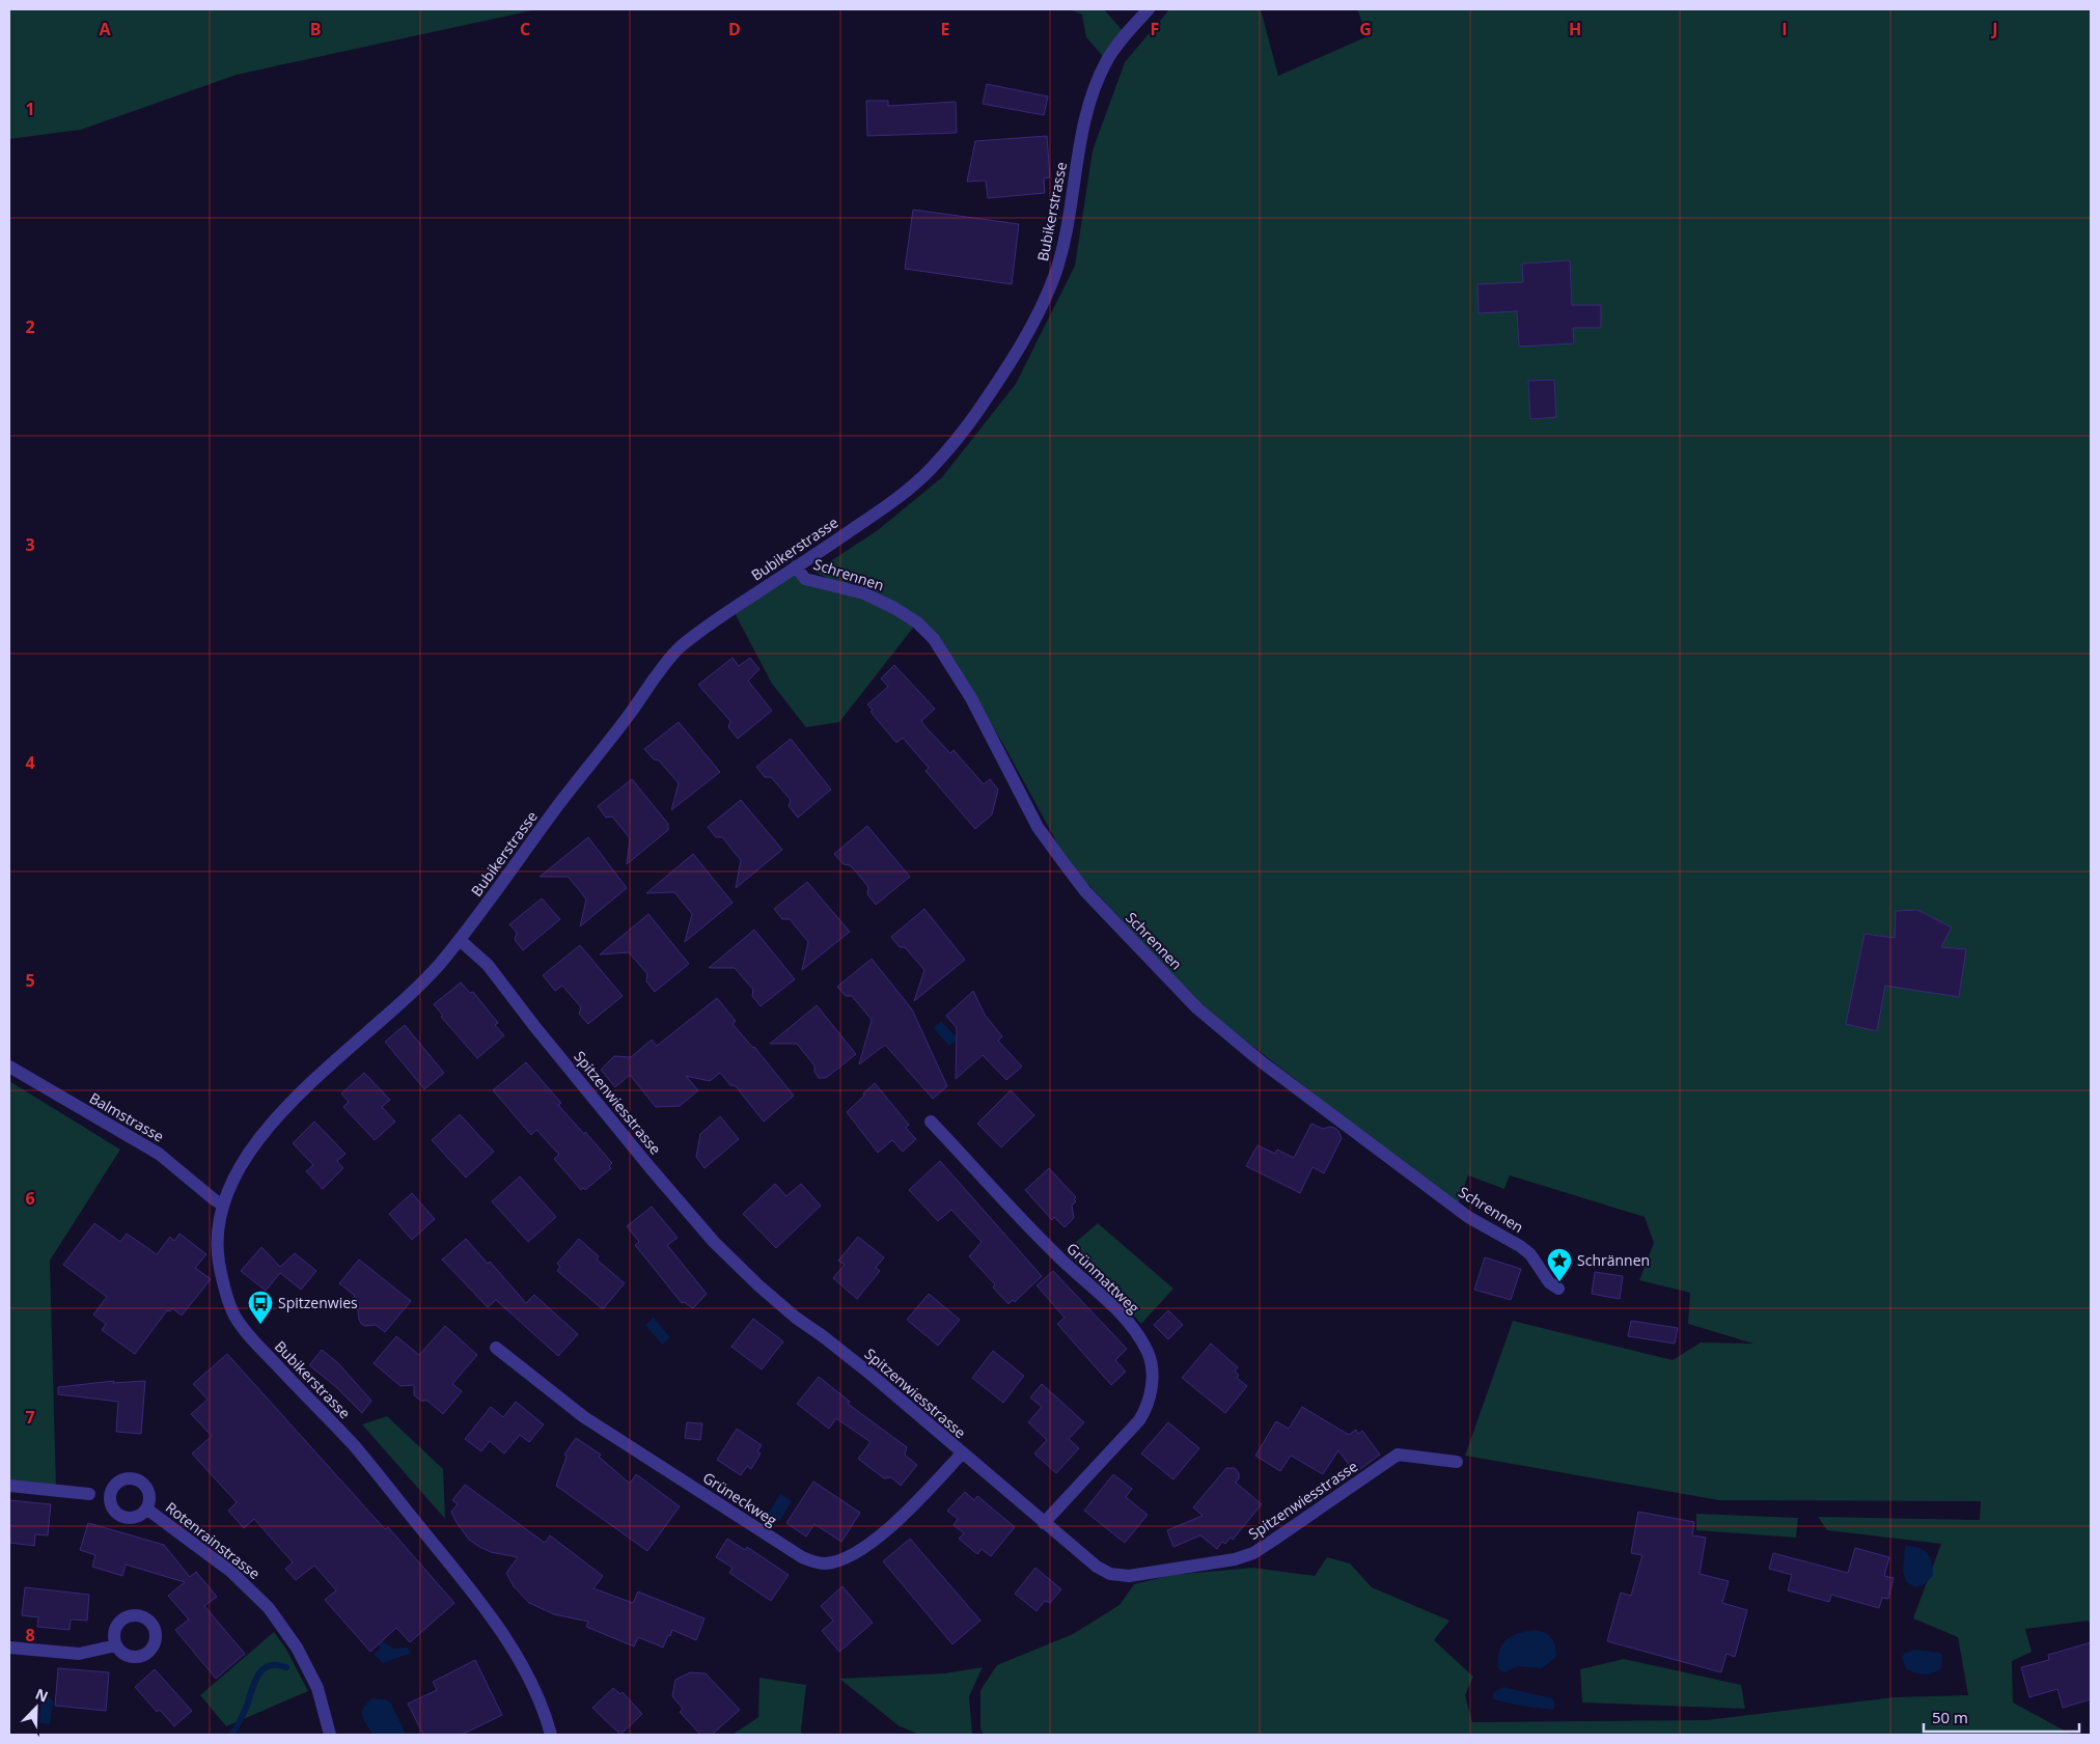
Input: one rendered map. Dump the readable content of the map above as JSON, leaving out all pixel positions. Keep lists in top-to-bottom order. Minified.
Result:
{"streets":{"street":["Bubikerstrasse","Schrennen","Spitzenwiesstrasse","Balmstrasse","Grünmattweg","Grüneckweg","Rotenrainstrasse"]},"crossings":[["Bubikerstrasse","Schrennen"],["Bubikerstrasse","Spitzenwiesstrasse"],["Bubikerstrasse","Balmstrasse"],["Spitzenwiesstrasse","Grünmattweg"],["Spitzenwiesstrasse","Grüneckweg"]],"places":{"place":["Schrännen"],"bus stop":["Spitzenwies"]},"scale_bar":"50 m","north":"top right","grid":{"columns":["A","B","C","D","E","F","G","H","I","J"],"rows":["1","2","3","4","5","6","7","8"]}}
